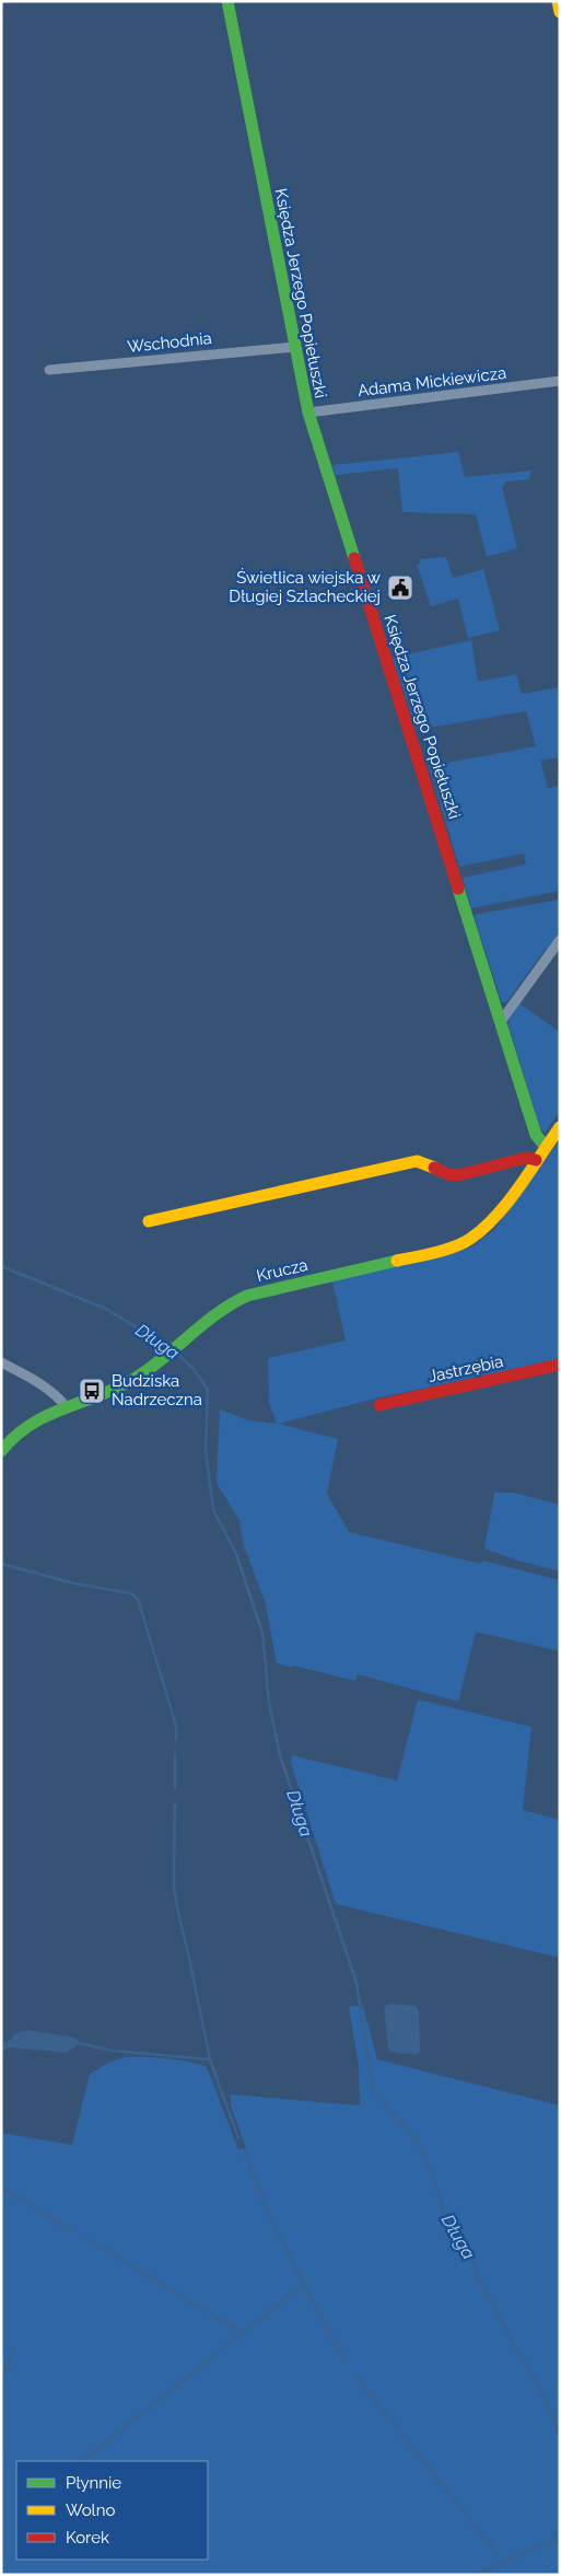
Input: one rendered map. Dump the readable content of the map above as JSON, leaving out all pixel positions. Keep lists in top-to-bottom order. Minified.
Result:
{"streets":{"street":["Księdza Jerzego Popiełuszki","Wschodnia","Adama Mickiewicza","Krucza","Jastrzębia"]},"crossings":[["Księdza Jerzego Popiełuszki","Wschodnia"],["Księdza Jerzego Popiełuszki","Adama Mickiewicza"],["Księdza Jerzego Popiełuszki","Krucza"]],"water":["Długa"],"places":{"public building":["Świetlica wiejska w Długiej Szlacheckiej"],"bus stop":["Budziska Nadrzeczna"]},"legend":["Płynnie","Wolno","Korek"]}
